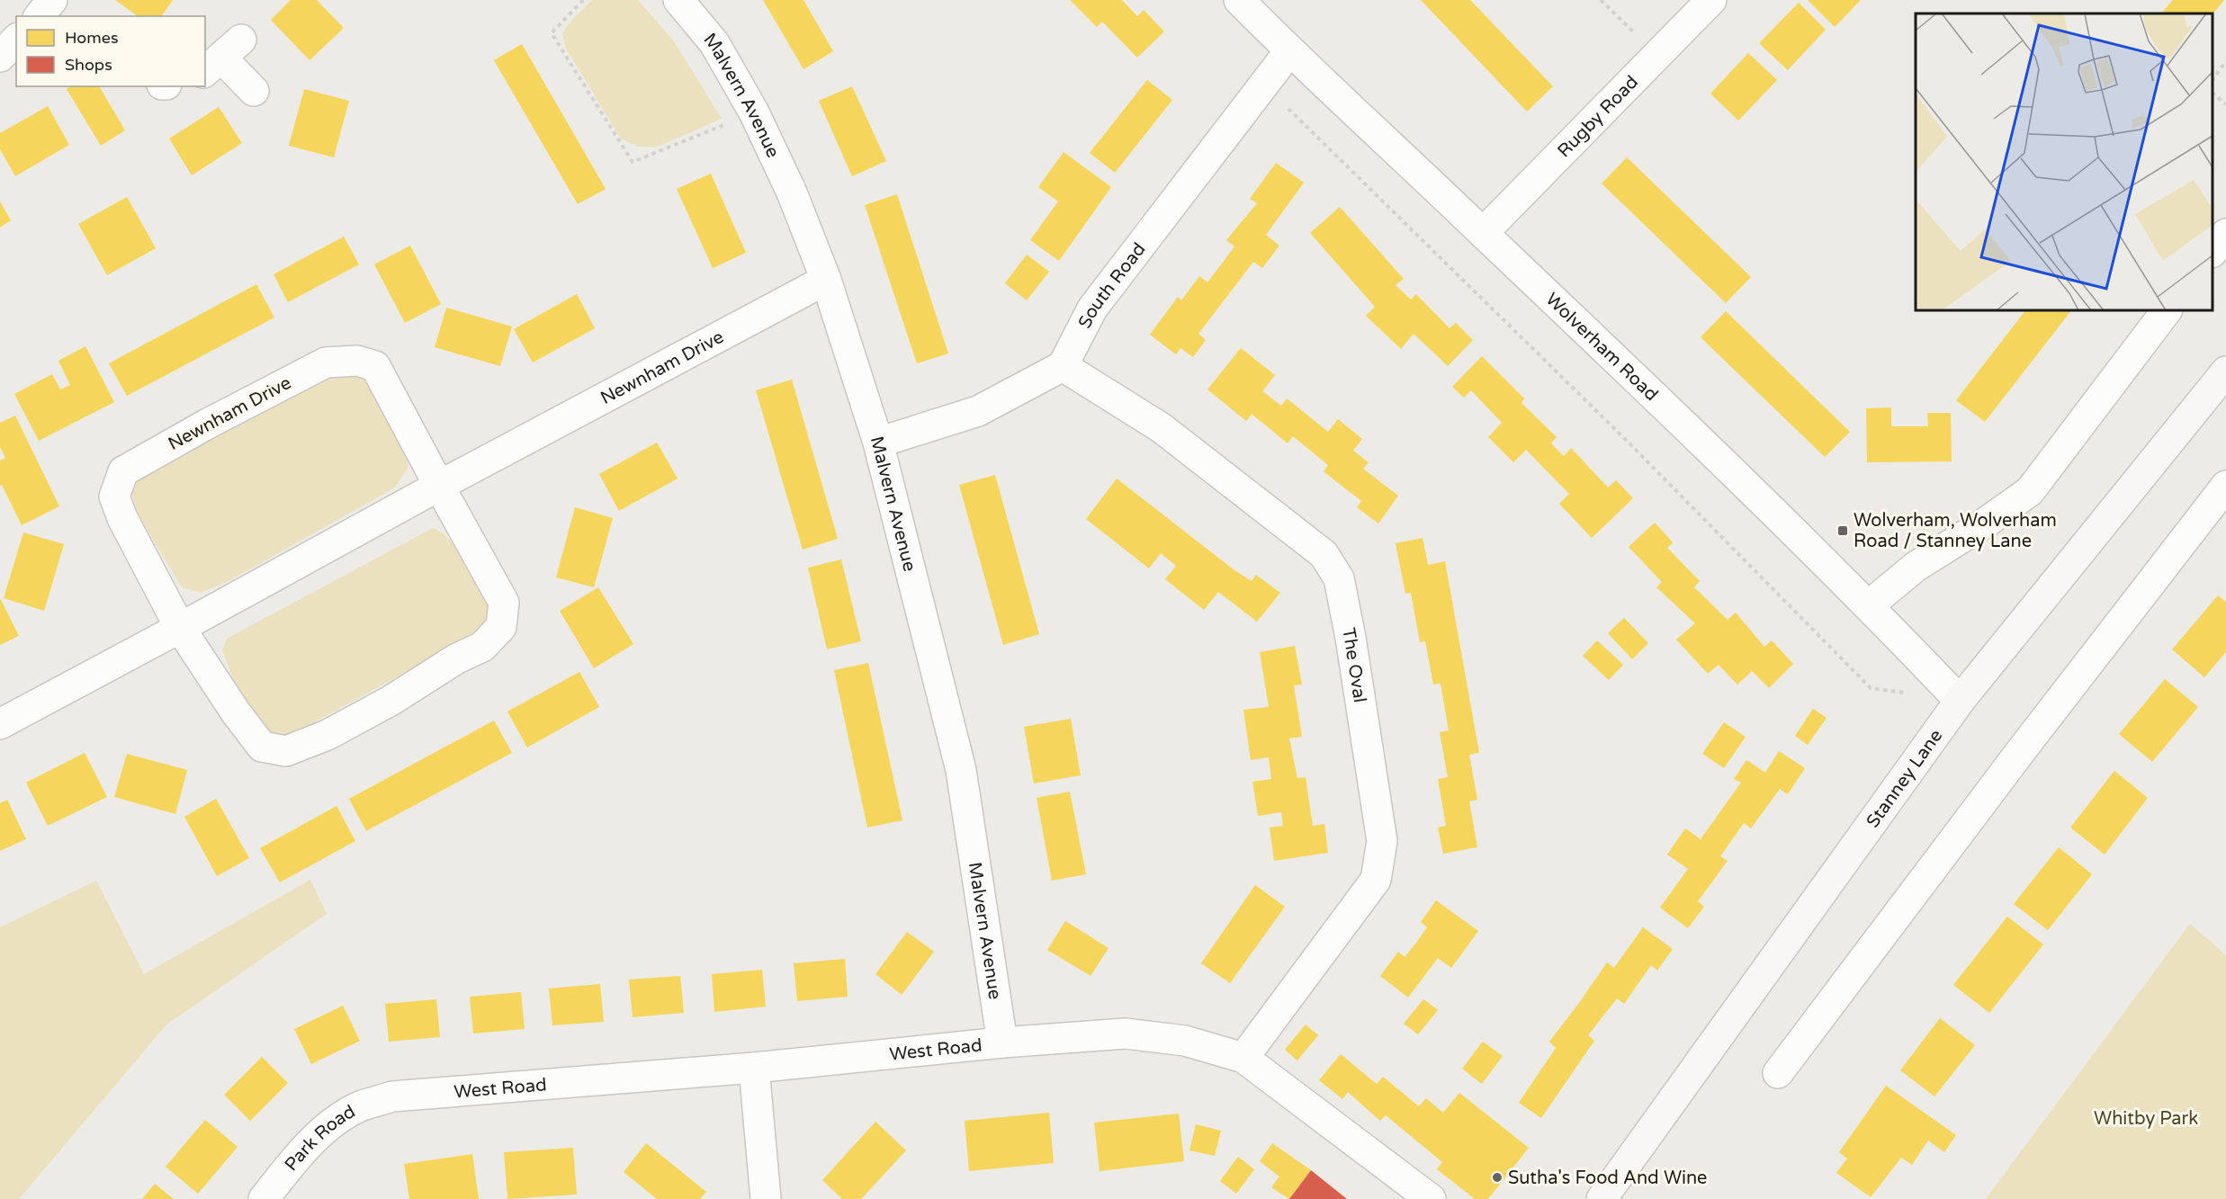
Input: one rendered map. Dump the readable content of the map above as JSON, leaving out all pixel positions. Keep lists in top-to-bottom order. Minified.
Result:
{"streets":{"main road":["Stanney Lane"],"street":["Malvern Avenue","Rugby Road","South Road","Wolverham Road","Newnham Drive","The Oval","West Road","Park Road"]},"crossings":[["Malvern Avenue","Newnham Drive"],["Malvern Avenue","West Road"],["Rugby Road","Wolverham Road"],["South Road","Wolverham Road"],["South Road","The Oval"],["Wolverham Road","Stanney Lane"],["The Oval","West Road"],["West Road","Park Road"]],"parks":["Whitby Park"],"places":{"transit":["Wolverham, Wolverham Road / Stanney Lane"],"other":["Sutha's Food And Wine"]},"legend":["Homes","Shops"]}
